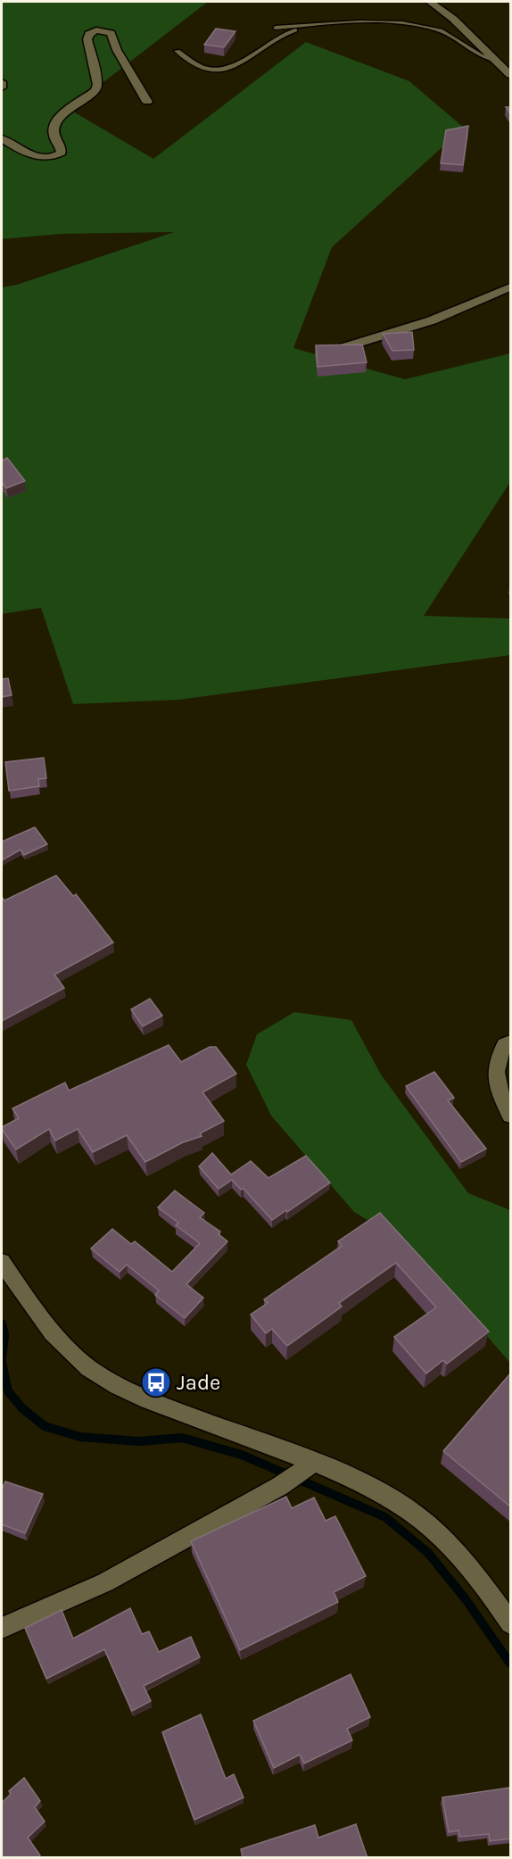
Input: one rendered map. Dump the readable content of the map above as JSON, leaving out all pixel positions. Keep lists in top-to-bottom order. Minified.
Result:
{"places":{"bus stop":["Jade"]}}
